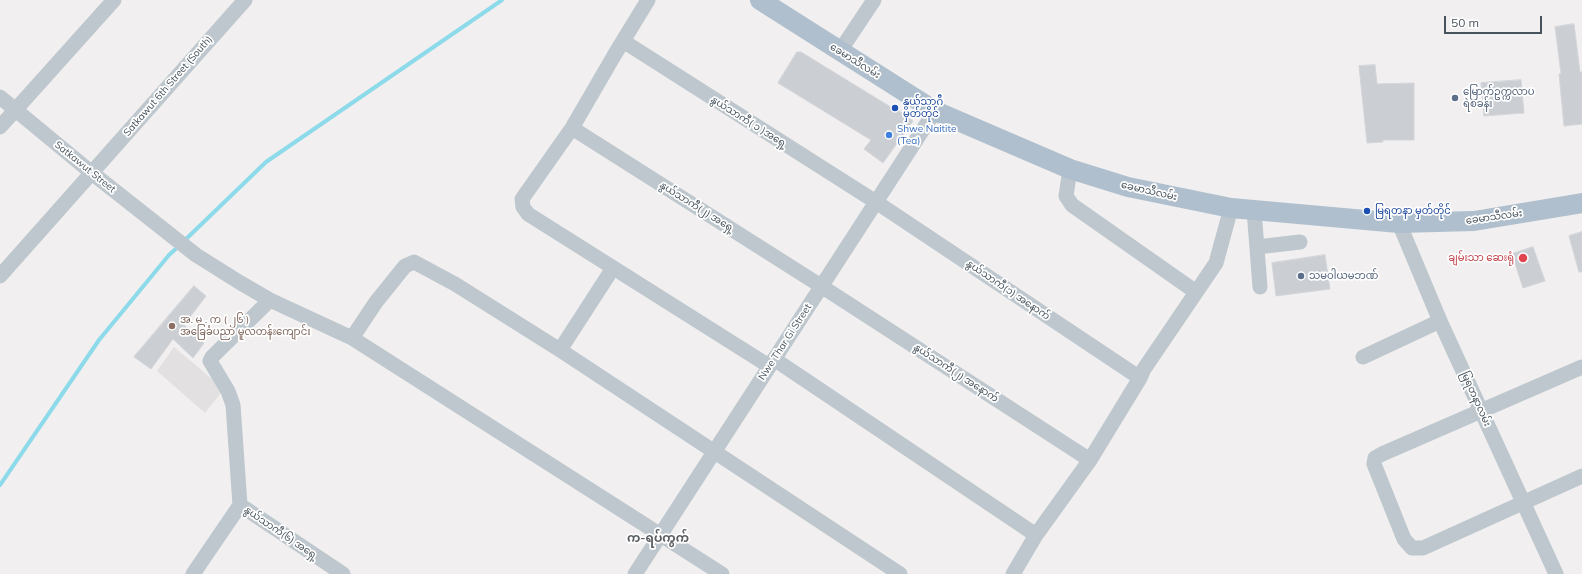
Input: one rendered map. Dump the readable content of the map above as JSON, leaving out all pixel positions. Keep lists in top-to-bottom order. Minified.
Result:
{"streets":{"main road":["ခေမာသီလမ်း"],"street":["Satkawut 6th Street (South)","နွယ်သာကီ( ၁ )အရှေ့","Satkawut Street","နွယ်သာကီ(၂) အရှေ့","နွယ်သာကီ(၁) အနောက်","Nwe Thar Gi Street","နွယ်သာကီ(၂) အနောက်","မြရတနာလမ်း","နွယ်သာကီ(၆) အရှေ့"]},"crossings":[["ခေမာသီလမ်း","Nwe Thar Gi Street"],["ခေမာသီလမ်း","မြရတနာလမ်း"],["Satkawut 6th Street (South)","Satkawut Street"],["နွယ်သာကီ( ၁ )အရှေ့","နွယ်သာကီ(၁) အနောက်"],["နွယ်သာကီ( ၁ )အရှေ့","Nwe Thar Gi Street"],["Satkawut Street","Nwe Thar Gi Street"],["နွယ်သာကီ(၂) အရှေ့","Nwe Thar Gi Street"],["နွယ်သာကီ(၂) အရှေ့","နွယ်သာကီ(၂) အနောက်"],["နွယ်သာကီ(၁) အနောက်","Nwe Thar Gi Street"],["Nwe Thar Gi Street","နွယ်သာကီ(၂) အနောက်"]],"districts":["က-ရပ်ကွက်"],"places":["မြောက်ဥက္ကလာပ ရဲစခန်း","နွယ်သာဂီ မှတ်တိုင်","Shwe Naitite (Tea)","မြရတနာ မှတ်တိုင်","ချမ်းသာ ဆေးရုံ","သမဝါယမဘဏ်","အ. မ . က ( ၂၆ ) အခြေခံပညာ မူလတန်းကျောင်း"],"scale_bar":"50 m"}
